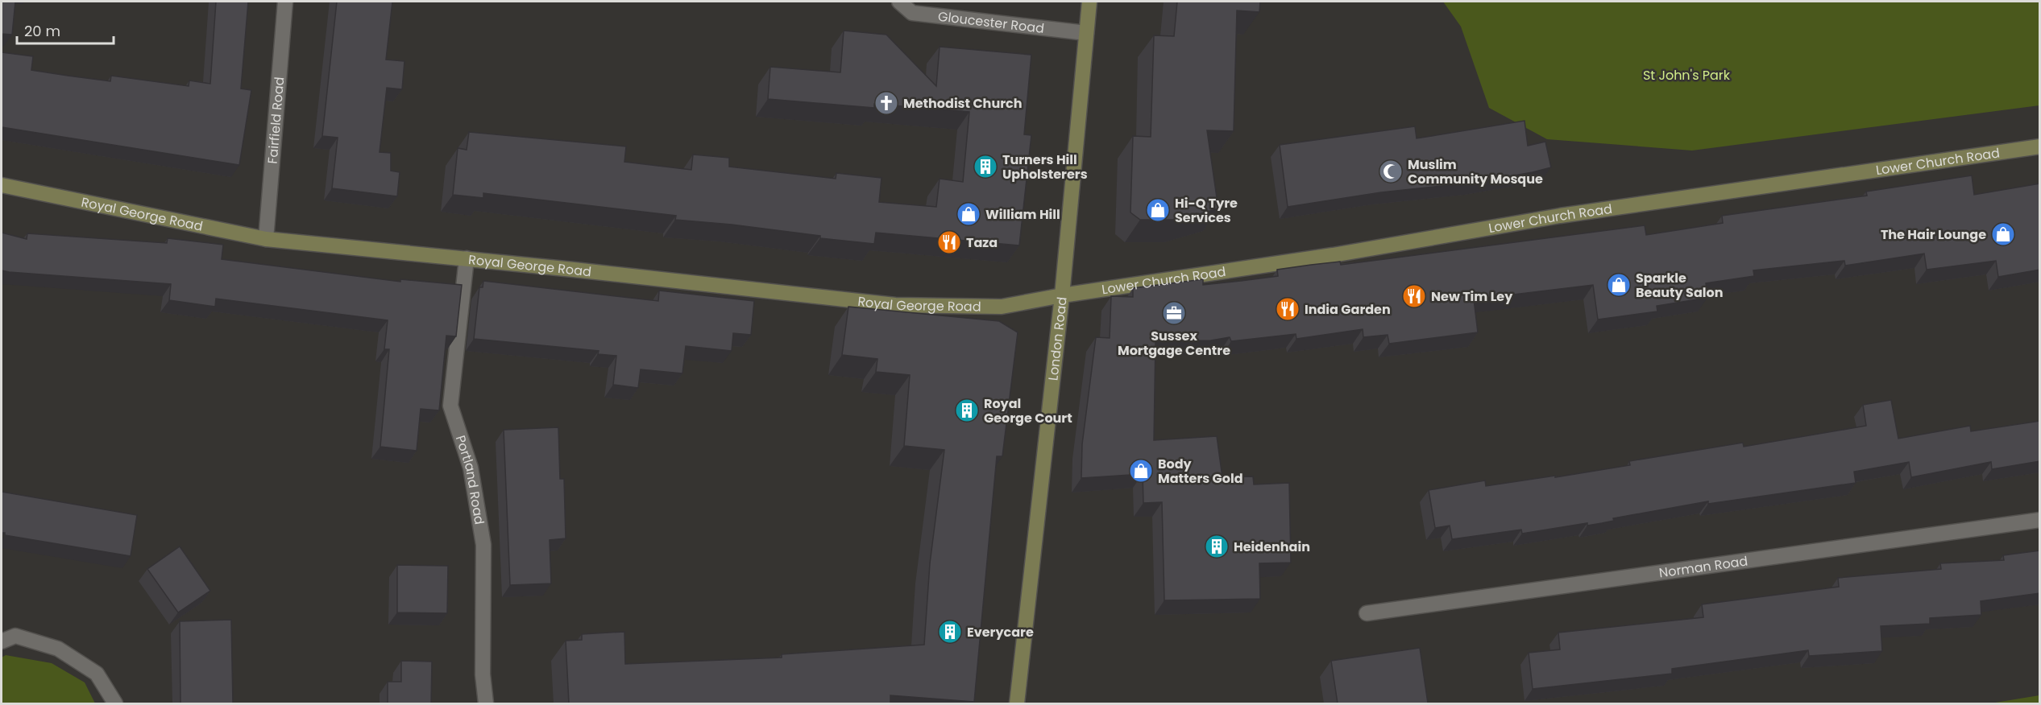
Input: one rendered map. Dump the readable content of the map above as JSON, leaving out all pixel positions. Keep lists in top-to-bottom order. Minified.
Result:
{"streets":{"street":["Gloucester Road","Fairfield Road","Lower Church Road","Royal George Road","London Road","Portland Road","Norman Road"]},"crossings":[["Gloucester Road","London Road"],["Fairfield Road","Royal George Road"],["Lower Church Road","Royal George Road"],["Lower Church Road","London Road"],["Royal George Road","London Road"],["Royal George Road","Portland Road"]],"parks":["St John's Park"],"places":{"church":["Methodist Church"],"building":["Turners Hill Upholsterers","Royal George Court","Heidenhain","Everycare"],"mosque":["Muslim Community Mosque"],"shop":["Hi-Q Tyre Services","William Hill","The Hair Lounge","Sparkle Beauty Salon","Body Matters Gold"],"restaurant":["Taza","New Tim Ley","India Garden"],"office":["Sussex Mortgage Centre"]},"scale_bar":"20 m"}
